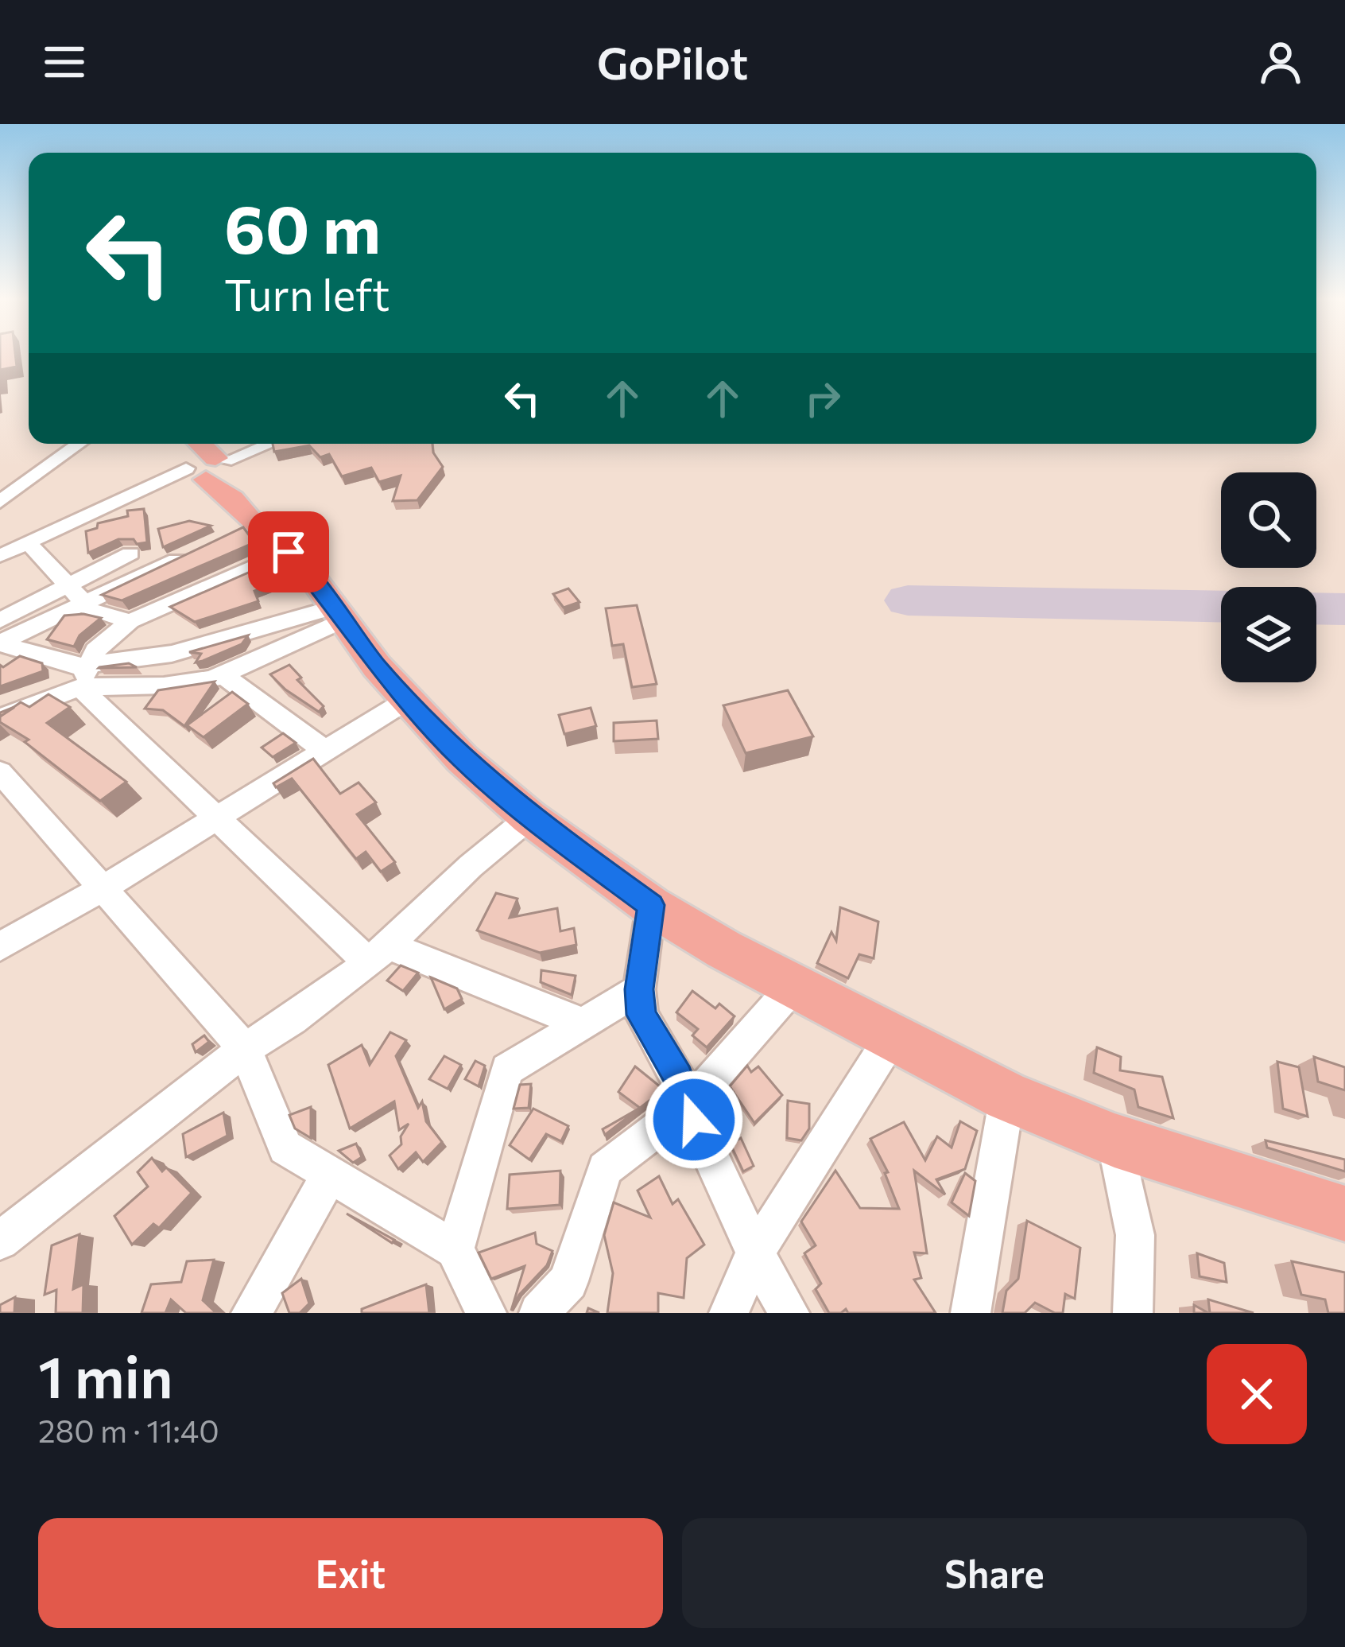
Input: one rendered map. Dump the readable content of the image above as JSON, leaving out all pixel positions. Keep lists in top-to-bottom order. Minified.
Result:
{"page":{"header":"GoPilot","turn":["60 m","Turn left"],"heading":["1 min","280 m · 11:40"],"buttons":["Exit","Share"]}}
